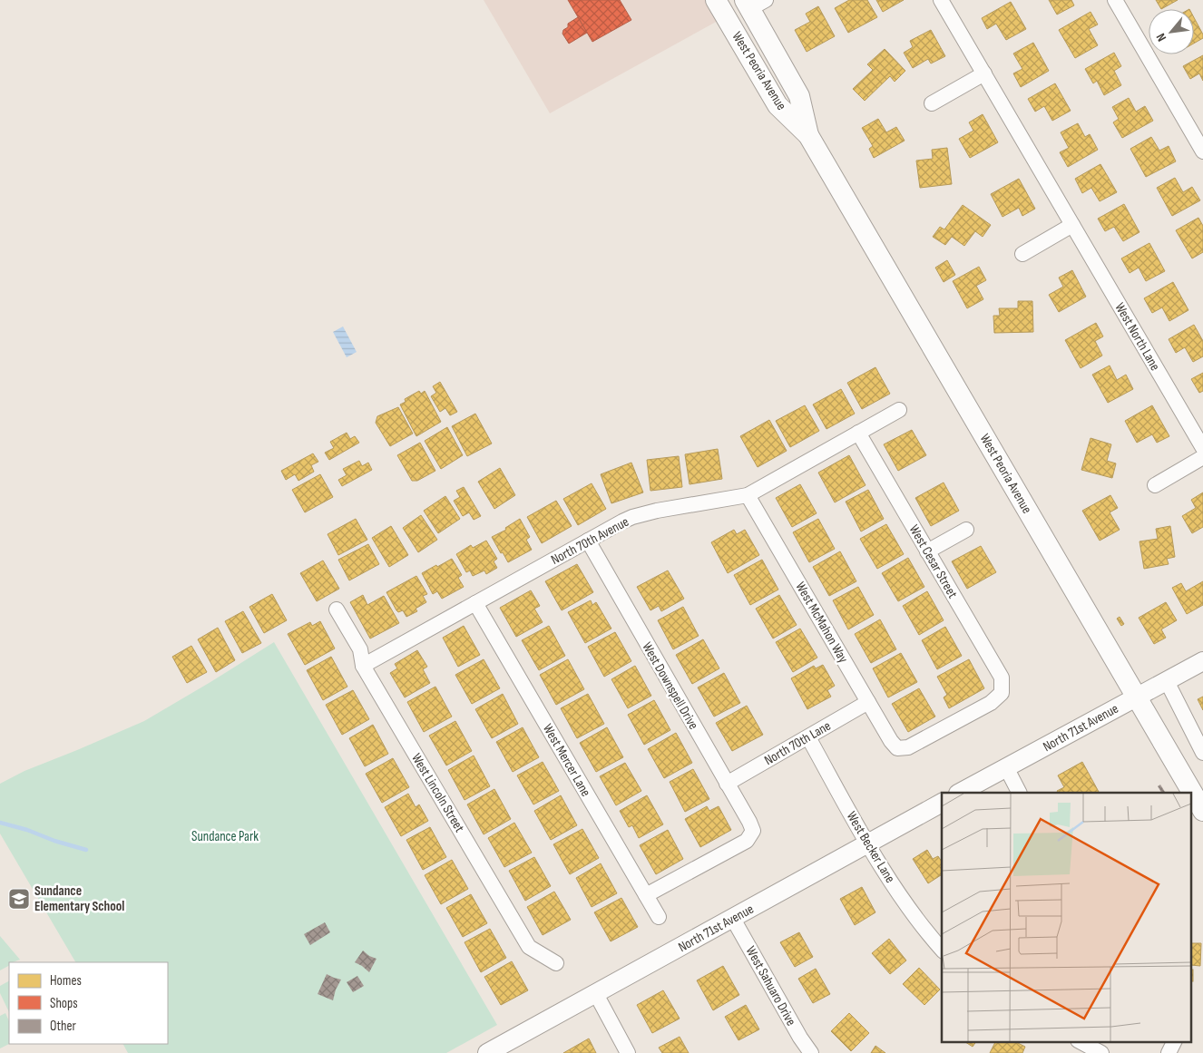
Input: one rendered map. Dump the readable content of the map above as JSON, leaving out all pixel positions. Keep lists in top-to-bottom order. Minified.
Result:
{"streets":{"main road":["West Peoria Avenue"],"street":["West North Lane","North 70th Avenue","West Cesar Street","West McMahon Way","West Downspell Drive","North 71st Avenue","North 70th Lane","West Mercer Lane","West Lincoln Street","West Becker Lane","West Sahuaro Drive"]},"crossings":[["West Peoria Avenue","North 71st Avenue"],["North 70th Avenue","West Cesar Street"],["North 70th Avenue","West McMahon Way"],["North 70th Avenue","West Downspell Drive"],["North 70th Avenue","West Mercer Lane"],["North 70th Avenue","West Lincoln Street"],["West Cesar Street","West McMahon Way"],["West McMahon Way","North 70th Lane"],["West Downspell Drive","North 70th Lane"],["West Downspell Drive","West Mercer Lane"],["North 71st Avenue","West Becker Lane"],["North 71st Avenue","West Sahuaro Drive"],["North 70th Lane","West Becker Lane"]],"parks":["Sundance Park"],"places":{"school or university":["Sundance Elementary School"]},"legend":["Homes","Shops","Other"],"north":"bottom left"}
